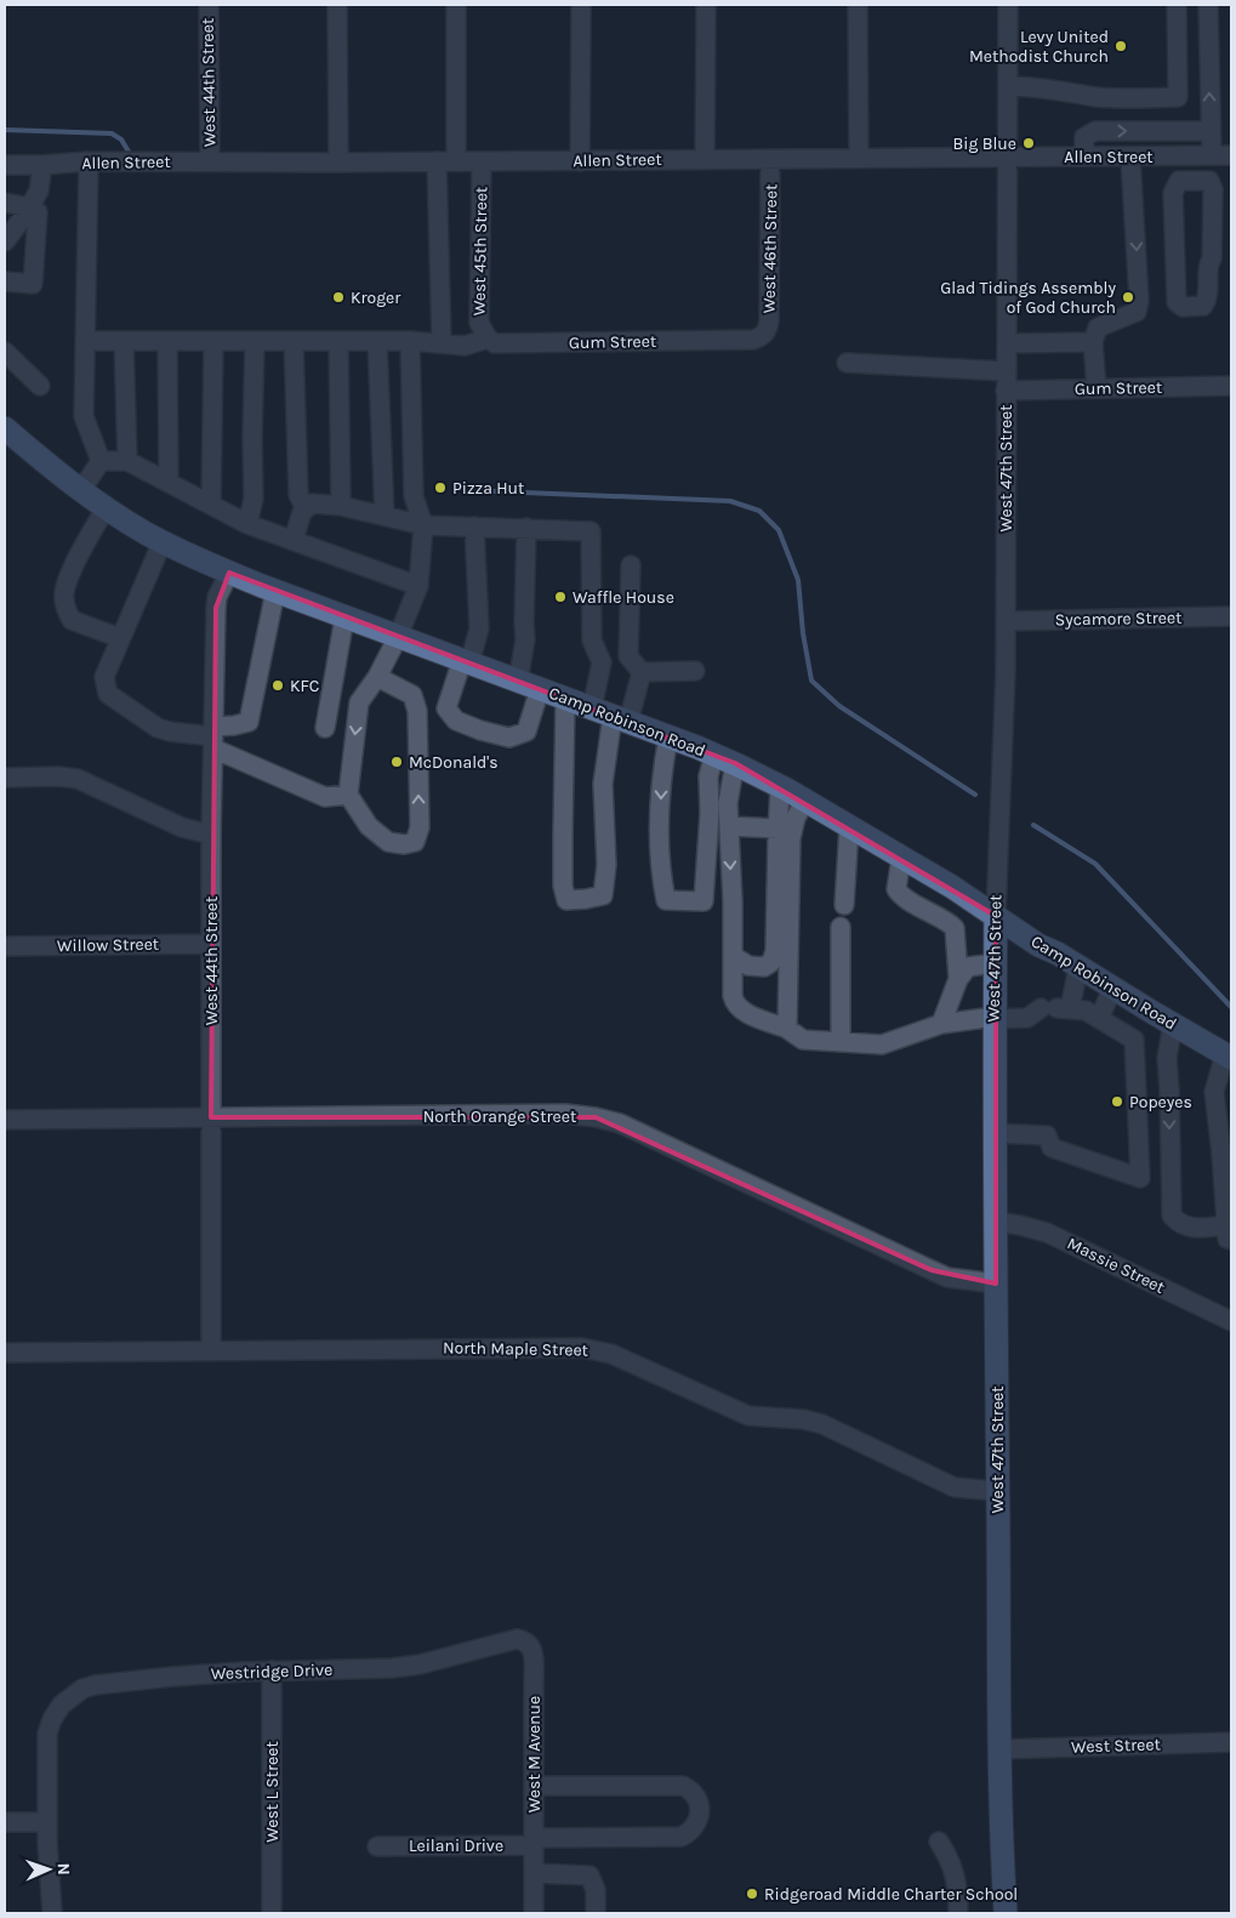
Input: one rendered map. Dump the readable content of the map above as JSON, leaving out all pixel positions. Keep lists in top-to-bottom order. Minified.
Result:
{"streets":{"main road":["West 47th Street","Camp Robinson Road"],"street":["West 44th Street","Allen Street","West 46th Street","West 45th Street","Gum Street","Sycamore Street","Willow Street","North Orange Street","Massie Street","North Maple Street","Westridge Drive","West Street","West M Avenue","West L Street","Leilani Drive"]},"crossings":[["West 44th Street","Allen Street"],["West 44th Street","Camp Robinson Road"],["West 44th Street","Willow Street"],["West 44th Street","North Orange Street"],["West 44th Street","North Maple Street"],["Allen Street","West 46th Street"],["Allen Street","West 45th Street"],["Allen Street","West 47th Street"],["West 46th Street","Gum Street"],["West 45th Street","Gum Street"],["Gum Street","West 47th Street"],["West 47th Street","Sycamore Street"],["West 47th Street","Camp Robinson Road"],["West 47th Street","North Orange Street"],["West 47th Street","Massie Street"],["West 47th Street","North Maple Street"],["West 47th Street","West Street"],["Westridge Drive","West M Avenue"],["Westridge Drive","West L Street"],["West M Avenue","Leilani Drive"]],"places":["Levy United Methodist Church","Big Blue","Kroger","Glad Tidings Assembly of God Church","Pizza Hut","Waffle House","KFC","McDonald's","Popeyes","Ridgeroad Middle Charter School"],"north":"right"}
